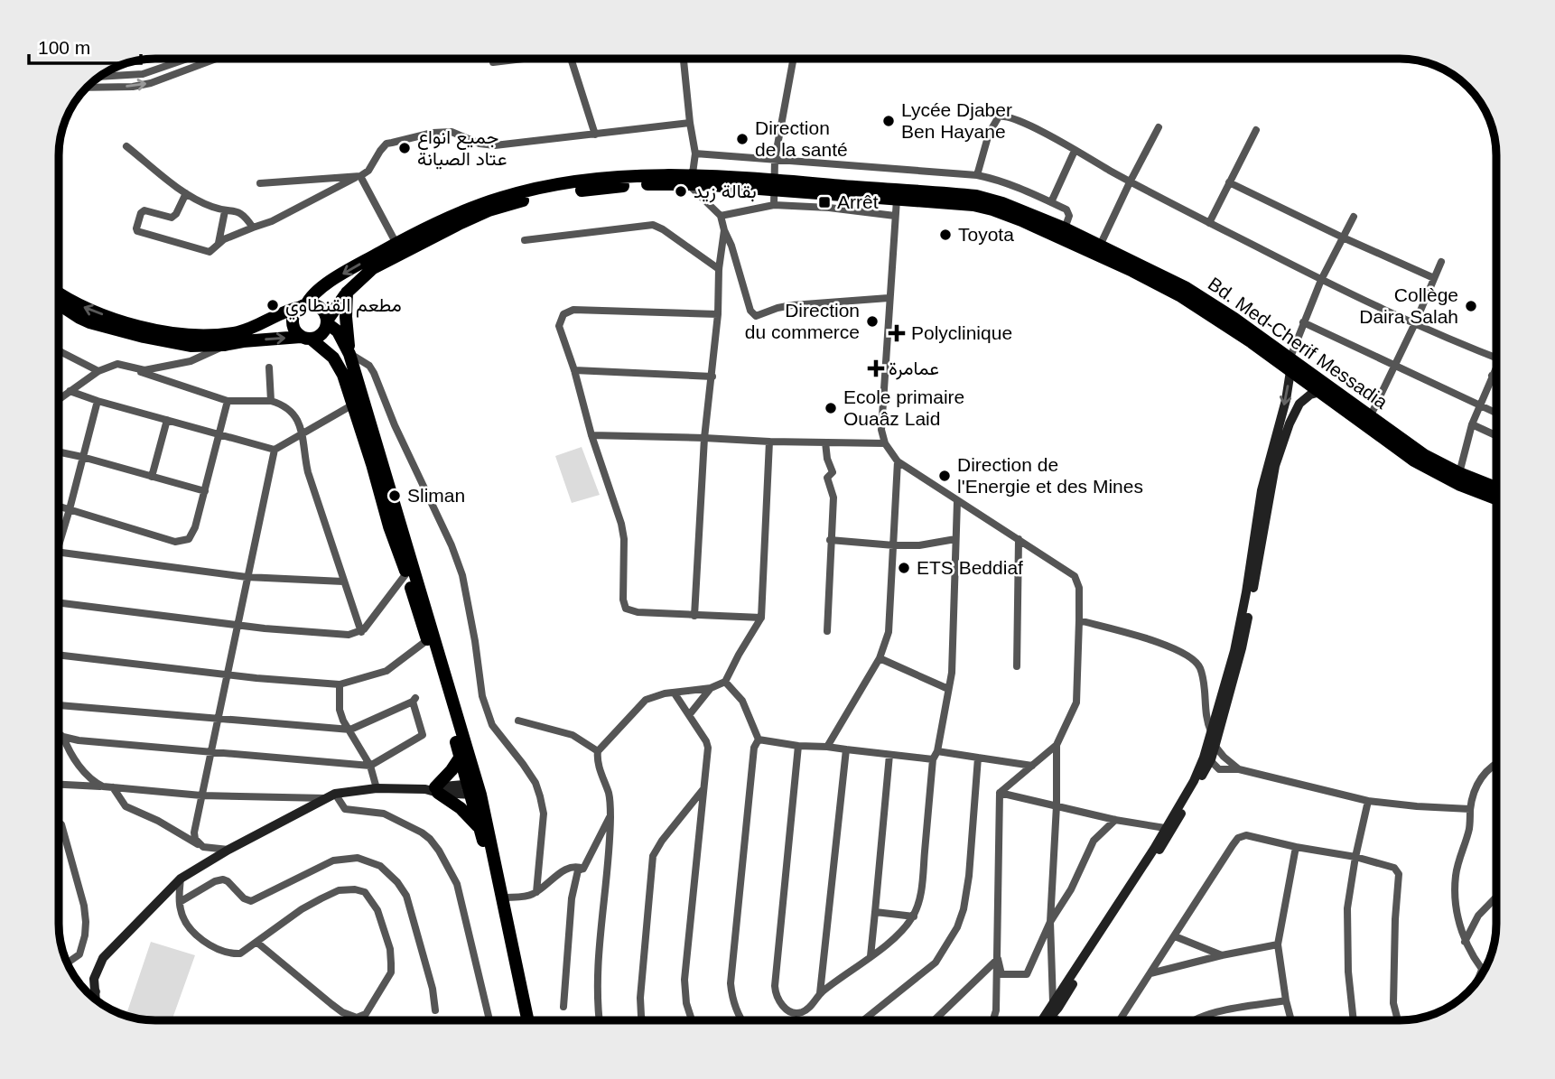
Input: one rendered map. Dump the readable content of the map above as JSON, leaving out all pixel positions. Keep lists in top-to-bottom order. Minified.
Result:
{"streets":{"highway":["Bd. Med-Cherif Messadia"]},"places":{"other":["Lycée Djaber Ben Hayane","Direction de la santé","جميع انواع عتاد الصيانة","بقالة زيد","Toyota","مطعم القنطاوي","Collège Daira Salah","Direction du commerce","Ecole primaire Ouaâz Laid","Direction de l'Energie et des Mines","Sliman","ETS Beddiaf"],"transit":["Arrêt"],"health":["Polyclinique","عمامرة"]},"scale_bar":"100 m"}
